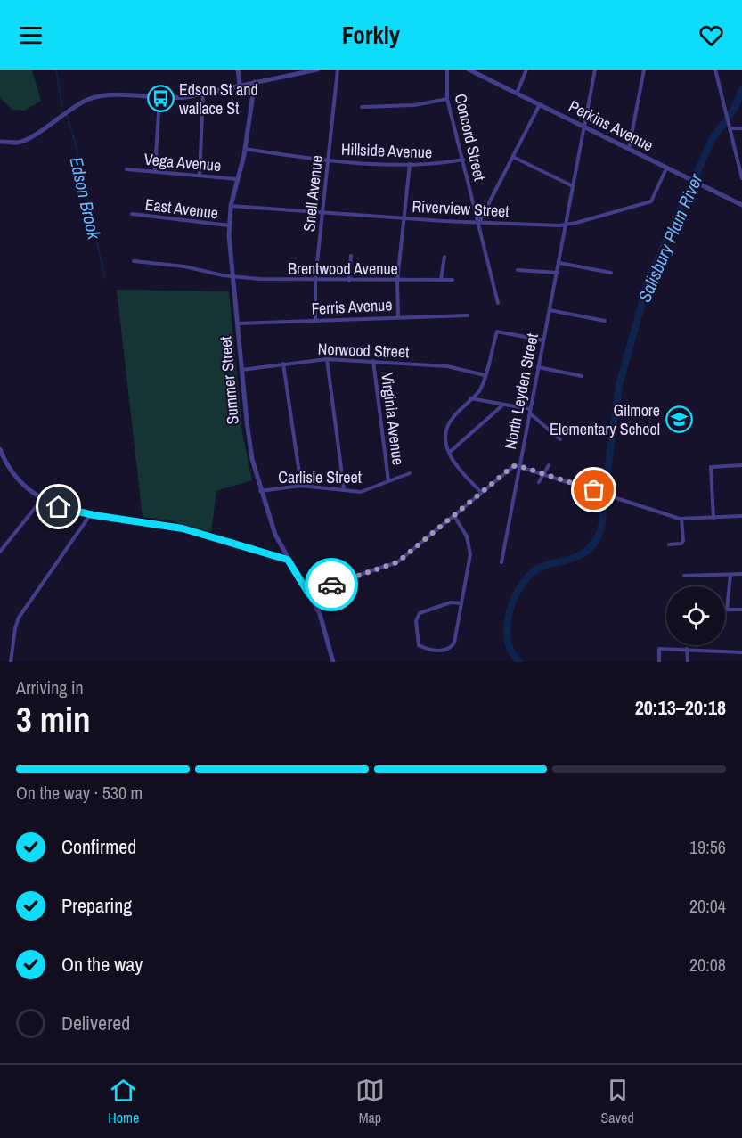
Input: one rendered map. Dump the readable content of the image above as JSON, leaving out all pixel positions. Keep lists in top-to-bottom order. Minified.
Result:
{"streets":{"street":["Perkins Avenue","Concord Street","Hillside Avenue","Vega Avenue","Snell Avenue","East Avenue","Riverview Street","Brentwood Avenue","Ferris Avenue","Norwood Street","Summer Street","North Leyden Street","Virginia Avenue","Carlisle Street"]},"crossings":[["Perkins Avenue","Riverview Street"],["Perkins Avenue","North Leyden Street"],["Concord Street","Hillside Avenue"],["Concord Street","Riverview Street"],["Hillside Avenue","Snell Avenue"],["Hillside Avenue","Summer Street"],["Vega Avenue","Summer Street"],["Snell Avenue","Riverview Street"],["Snell Avenue","Brentwood Avenue"],["Snell Avenue","Ferris Avenue"],["East Avenue","Summer Street"],["Riverview Street","Summer Street"],["Riverview Street","North Leyden Street"],["Brentwood Avenue","Summer Street"],["Ferris Avenue","Summer Street"],["Norwood Street","Summer Street"],["Norwood Street","Virginia Avenue"],["Summer Street","Carlisle Street"],["Virginia Avenue","Carlisle Street"]],"water":["Edson Brook","Salisbury Plain River"],"places":{"bus stop":["Edson St and wallace St"],"school or university":["Gilmore Elementary School"]},"page":{"header":"Forkly","heading":["3 min","Arriving in","20:13–20:18"],"bar":"On the way · 530 m","list":[["Confirmed","19:56"],["Preparing","20:04"],["On the way","20:08"],"Delivered"],"tabs":["Home","Map","Saved"]}}
